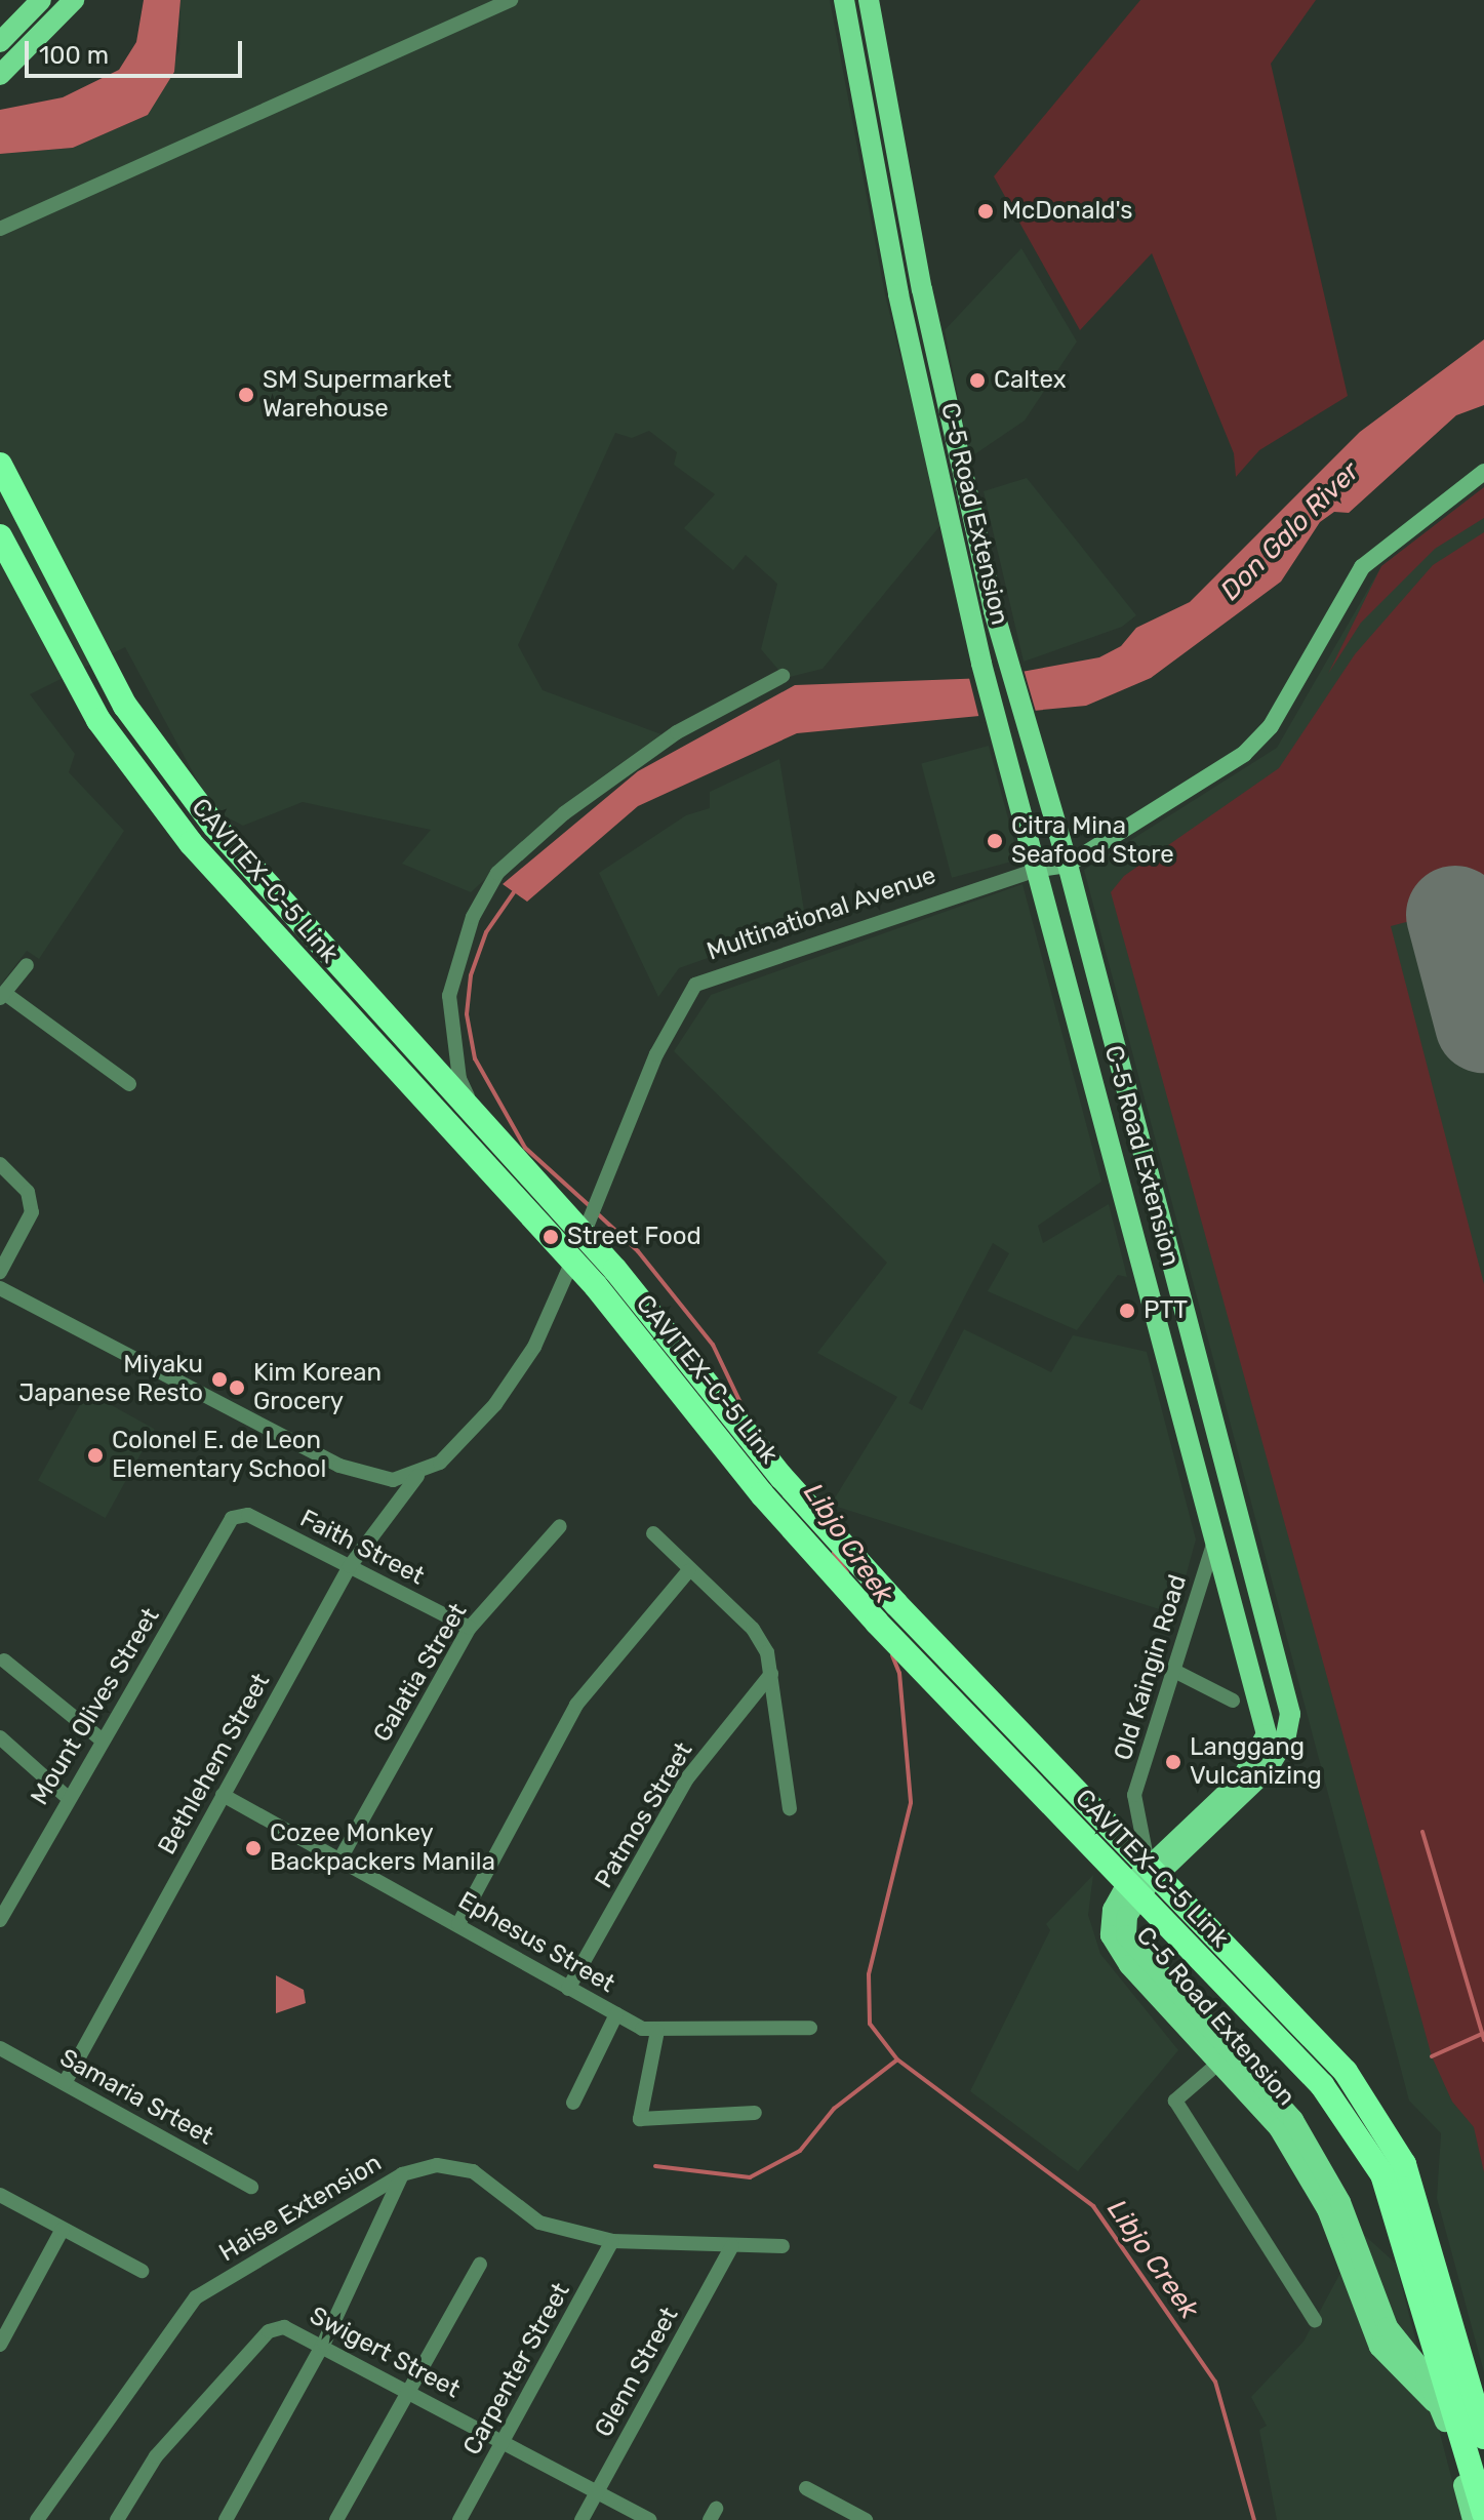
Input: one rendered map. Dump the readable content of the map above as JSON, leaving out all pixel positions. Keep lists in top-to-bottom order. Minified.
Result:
{"streets":{"highway":["CAVITEX–C-5 Link"],"main road":["C-5 Road Extension"],"street":["Multinational Avenue","Faith Street","Old Kaingin Road","Galatia Street","Mount Olives Street","Bethlehem Street","Patmos Street","Ephesus Street","Samaria Srteet","Haise Extension","Swigert Street","Carpenter Street","Glenn Street"]},"crossings":[["C-5 Road Extension","Multinational Avenue"],["C-5 Road Extension","Old Kaingin Road"],["Multinational Avenue","Bethlehem Street"],["Faith Street","Galatia Street"],["Faith Street","Mount Olives Street"],["Faith Street","Bethlehem Street"],["Galatia Street","Ephesus Street"],["Bethlehem Street","Ephesus Street"],["Bethlehem Street","Samaria Srteet"],["Patmos Street","Ephesus Street"],["Haise Extension","Carpenter Street"],["Haise Extension","Glenn Street"],["Swigert Street","Carpenter Street"],["Swigert Street","Glenn Street"]],"water":["Don Galo River","Libjo Creek"],"places":["McDonald's","Caltex","SM Supermarket Warehouse","Citra Mina Seafood Store","Street Food","PTT","Miyaku Japanese Resto","Kim Korean Grocery","Colonel E. de Leon Elementary School","Langgang Vulcanizing","Cozee Monkey Backpackers Manila"],"scale_bar":"100 m"}
